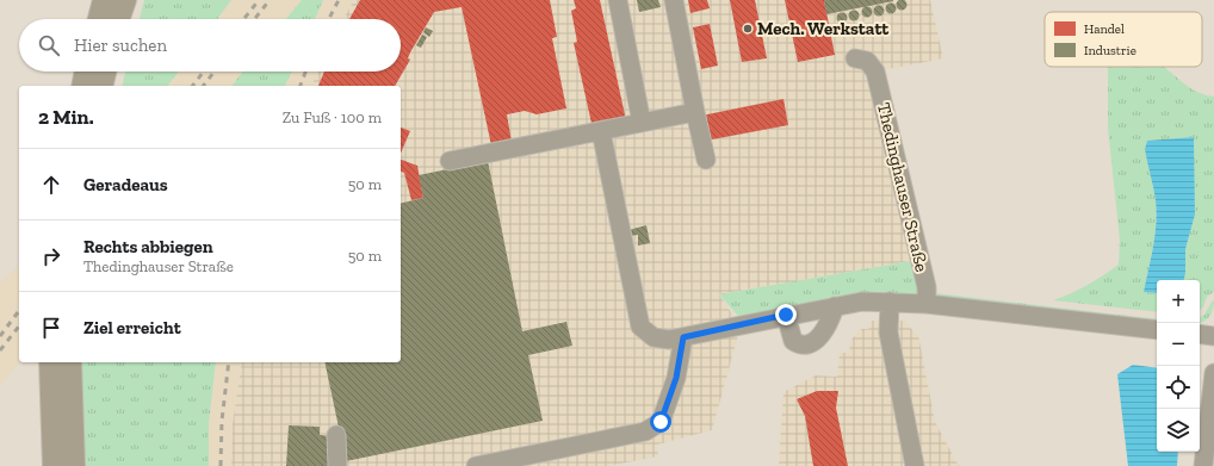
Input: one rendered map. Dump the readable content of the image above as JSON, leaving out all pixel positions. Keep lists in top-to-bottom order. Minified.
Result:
{"streets":{"lane":["Thedinghauser Straße"]},"places":["Mech. Werkstatt"],"legend":["Handel","Industrie"],"page":{"search":"Hier suchen","heading":["2 Min.","Zu Fuß · 100 m"],"list":[["Geradeaus","50 m"],["Rechts abbiegen","Thedinghauser Straße","50 m"],"Ziel erreicht"],"map_buttons":["+","−"]}}
